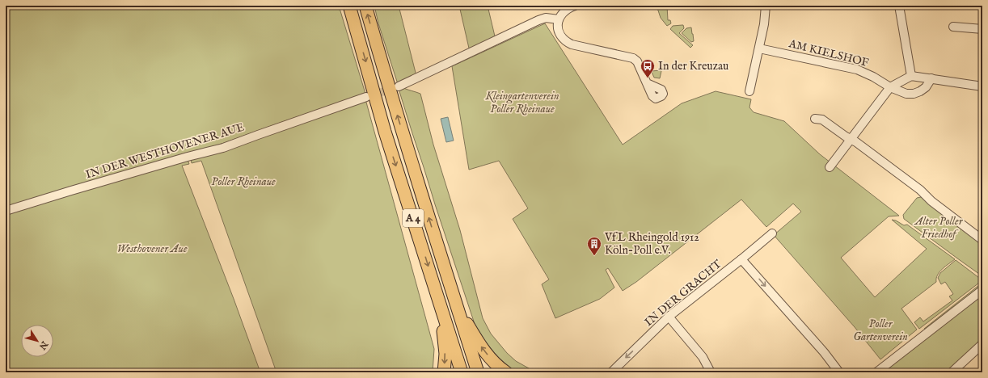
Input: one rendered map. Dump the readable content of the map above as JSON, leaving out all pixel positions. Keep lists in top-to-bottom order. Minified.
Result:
{"streets":{"highway":["A 4"],"street":["AM KIELSHOF","IN DER WESTHOVENER AUE","IN DER GRACHT"]},"one_way":["IN DER GRACHT"],"parks":["Kleingartenverein Poller Rheinaue","Poller Rheinaue","Alter Poller Friedhof","Westhovener Aue","Poller Gartenverein"],"places":{"bus stop":["In der Kreuzau"],"building":["VfL Rheingold 1912 Köln-Poll e.V."]},"north":"bottom right"}
